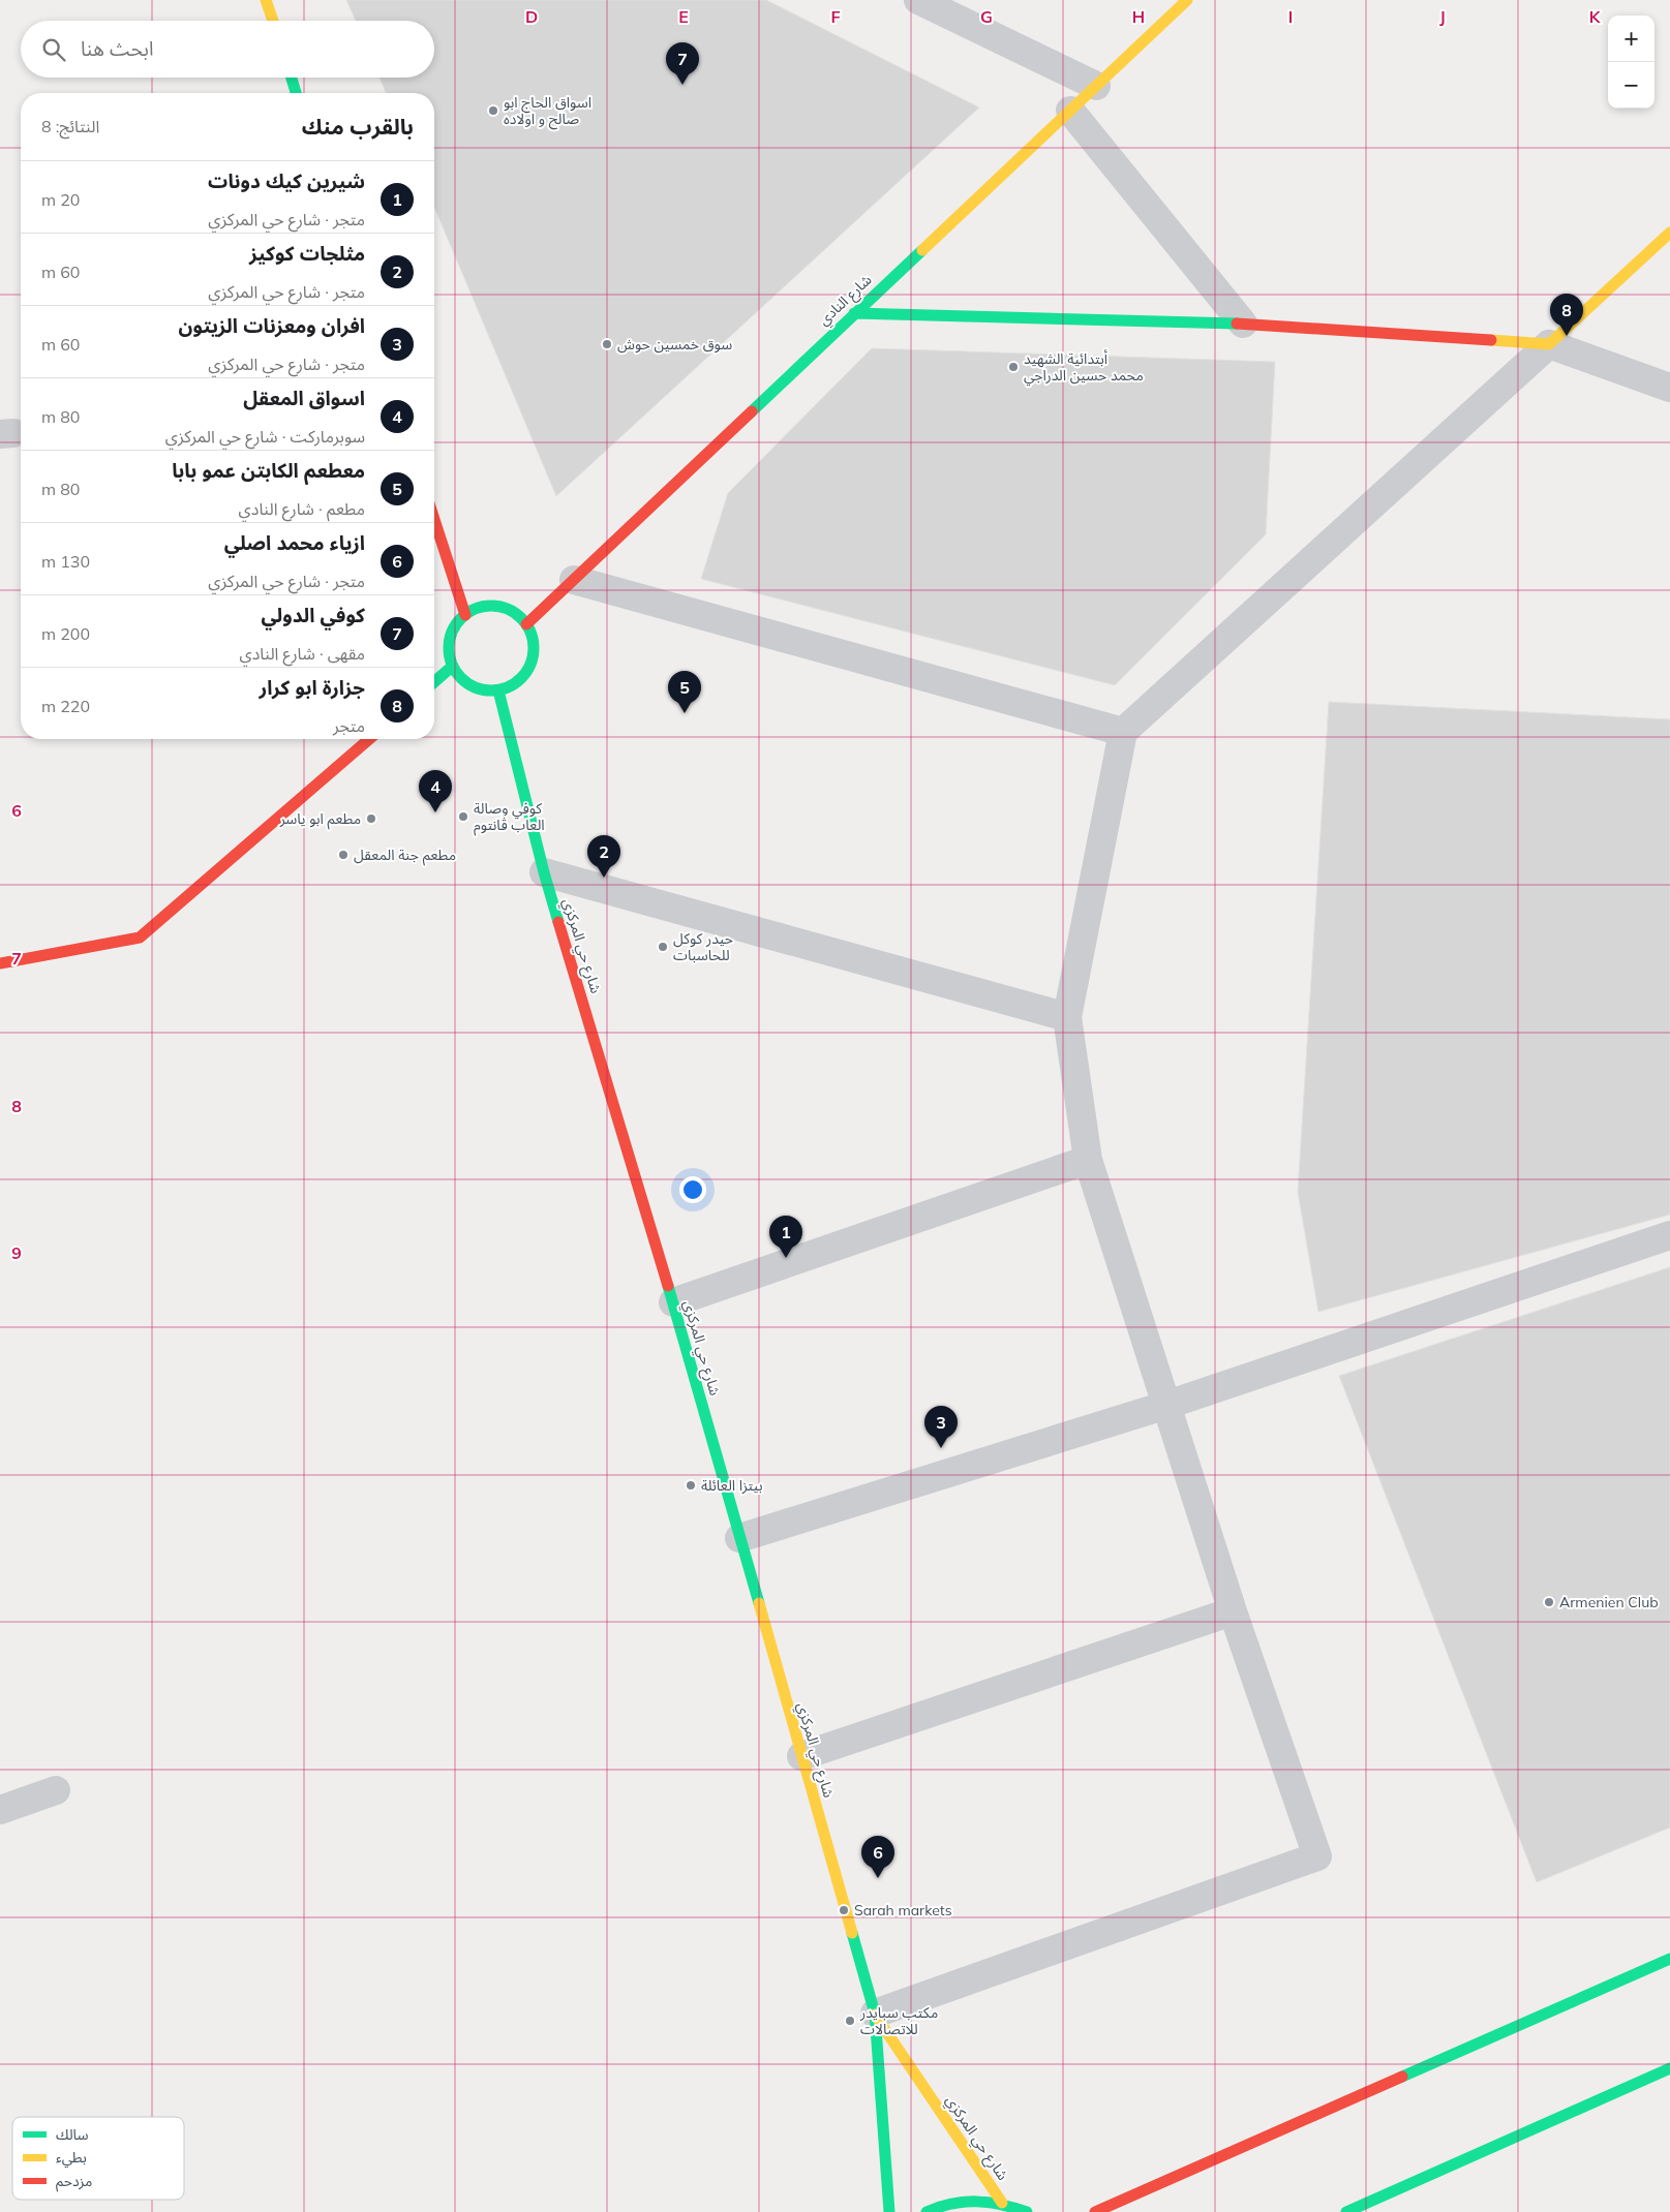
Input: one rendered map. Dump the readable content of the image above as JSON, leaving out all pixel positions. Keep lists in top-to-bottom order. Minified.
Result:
{"streets":{"main road":["شارع النادي","شارع حي المركزي"]},"crossings":[["شارع النادي","شارع حي المركزي"]],"places":["اسواق الحاج ابو صالح و اوﻻده","سوق خمسين حوش","أبتدائية الشهيد محمد حسين الدراجي","كوفي وصالة العاب ڤانتوم","مطعم ابو ياسر","مطعم جنة المعقل","حيدر كوكل للحاسبات","بيتزا العائلة","Armenien Club","Sarah markets","مكتب سبايدر للاتصالات"],"legend":["سالك","بطيء","مزدحم"],"page":{"map_buttons":["+","−"],"search":"ابحث هنا","pins":["7","8","5","4","2","1","3","6"],"heading":["بالقرب منك","النتائج: 8"],"list":[{"mark":"1","name":"شيرين كيك دونات","note":"متجر · شارع حي المركزي","value":"20 m"},{"mark":"2","name":"مثلجات كوكيز","note":"متجر · شارع حي المركزي","value":"60 m"},{"mark":"3","name":"افران ومعزنات الزيتون","note":"متجر · شارع حي المركزي","value":"60 m"},{"mark":"4","name":"اسواق المعقل","note":"سوبرماركت · شارع حي المركزي","value":"80 m"},{"mark":"5","name":"معطعم الكابتن عمو بابا","note":"مطعم · شارع النادي","value":"80 m"},{"mark":"6","name":"ازياء محمد اصلي","note":"متجر · شارع حي المركزي","value":"130 m"},{"mark":"7","name":"كوفي الدولي","note":"مقهى · شارع النادي","value":"200 m"},{"mark":"8","name":"جزارة ابو كرار","note":"متجر","value":"220 m"}]},"grid":{"columns":["D","E","F","G","H","I","J","K"],"rows":["6","7","8","9"]}}
